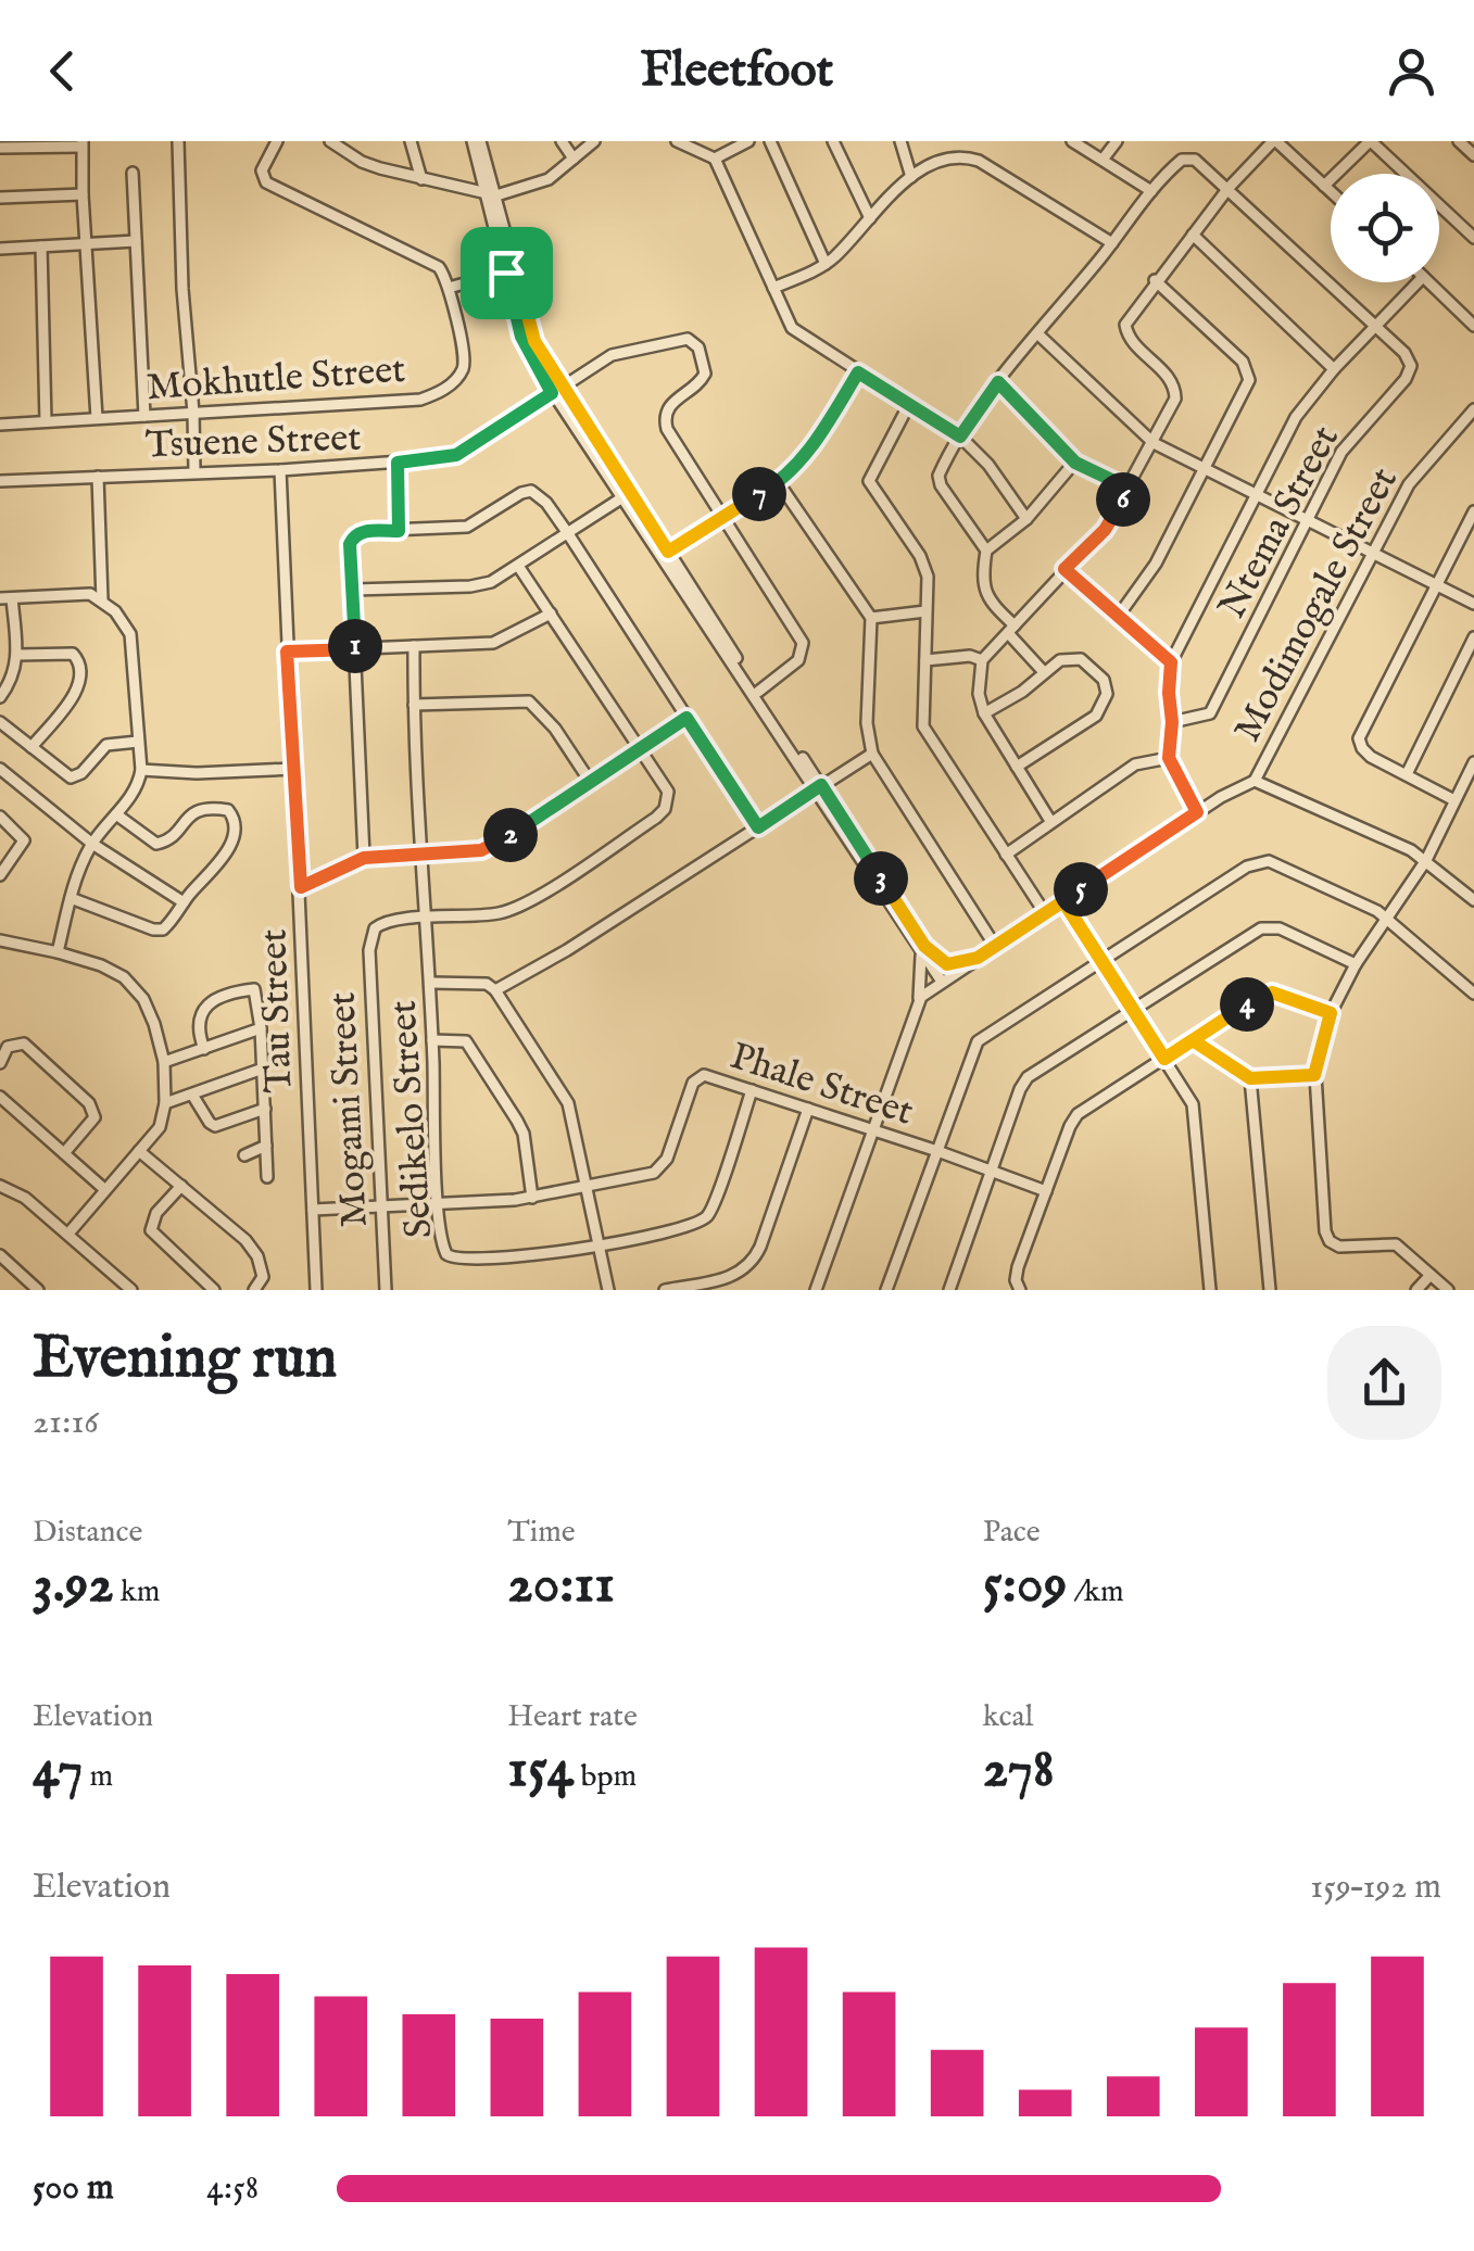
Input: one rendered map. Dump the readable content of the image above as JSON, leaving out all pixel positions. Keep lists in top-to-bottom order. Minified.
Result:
{"streets":{"street":["Mokhutle Street","Tsuene Street","Ntema Street","Modimogale Street","Tau Street","Phale Street","Mogami Street","Sedikelo Street"]},"crossings":[["Tsuene Street","Tau Street"],["Tau Street","Phale Street"],["Phale Street","Mogami Street"],["Phale Street","Sedikelo Street"],["Mogami Street","Sedikelo Street"]],"page":{"header":"Fleetfoot","pins":["7","6","1","2","3","5","4"],"heading":["Evening run","21:16"],"stats":[["Distance","3.92 km"],["Time","20:11"],["Pace","5:09 /km"],["Elevation","47 m"],["Heart rate","154 bpm"],["kcal","278"]],"chart":["Elevation","159–192 m"],"list":[{"name":"500 m","note":"4:58"}]}}
